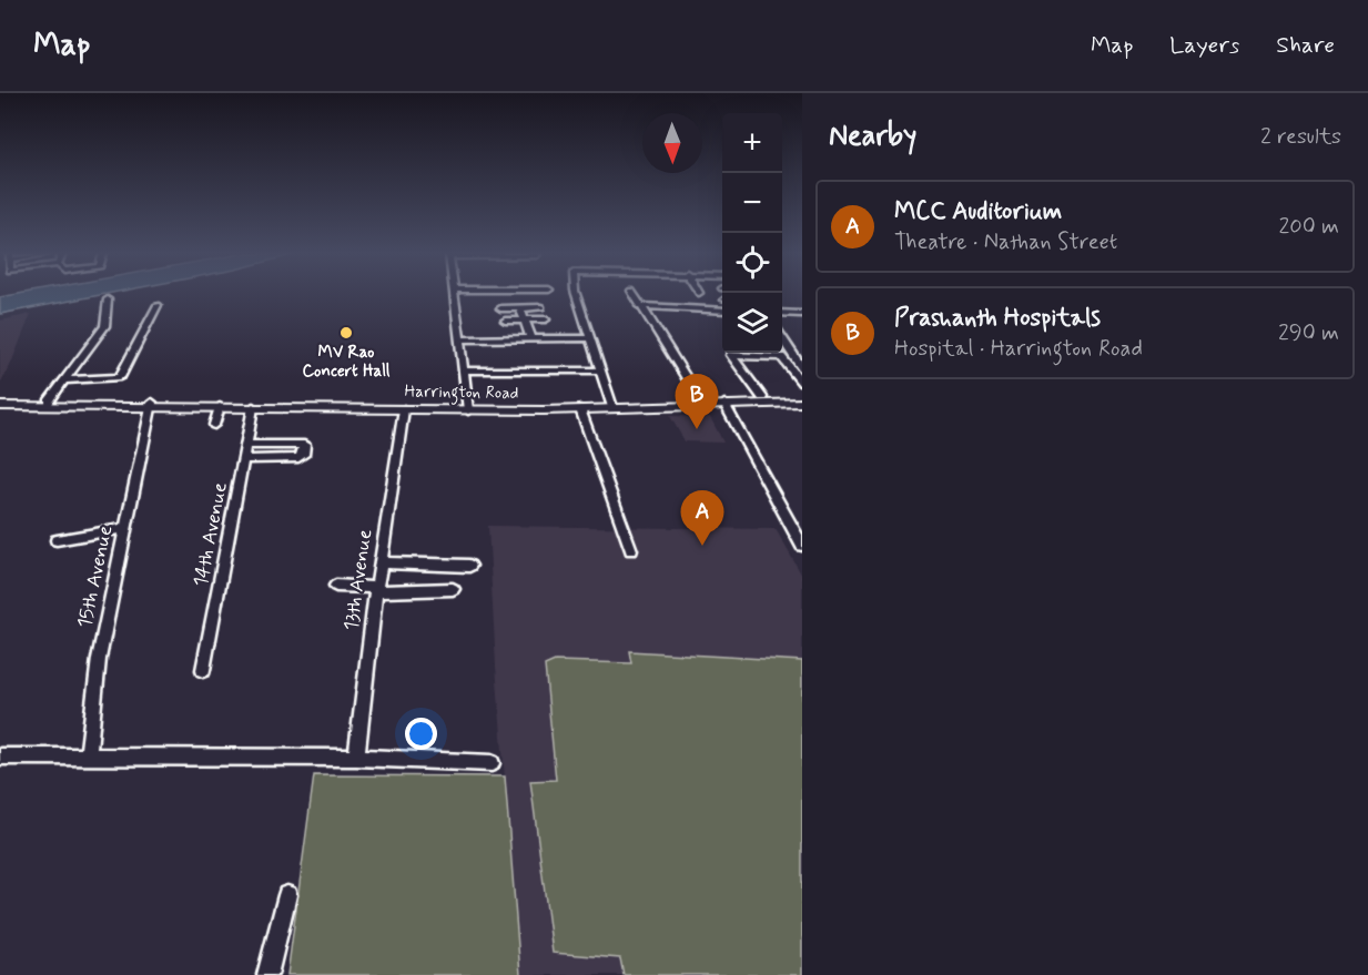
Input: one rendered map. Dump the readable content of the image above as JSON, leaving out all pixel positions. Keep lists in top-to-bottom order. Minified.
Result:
{"streets":{"street":["Harrington Road","14th Avenue","15th Avenue","13th Avenue"]},"crossings":[["Harrington Road","14th Avenue"],["Harrington Road","15th Avenue"],["Harrington Road","13th Avenue"]],"places":["MV Rao Concert Hall"],"north":"bottom","page":{"header":"Map","nav":["Map","Layers","Share"],"heading":["Nearby","2 results"],"map_buttons":["+","−"],"list":[{"mark":"A","name":"MCC Auditorium","note":"Theatre · Nathan Street","value":"200 m"},{"mark":"B","name":"Prashanth Hospitals","note":"Hospital · Harrington Road","value":"290 m"}],"pins":["B","A"]}}
